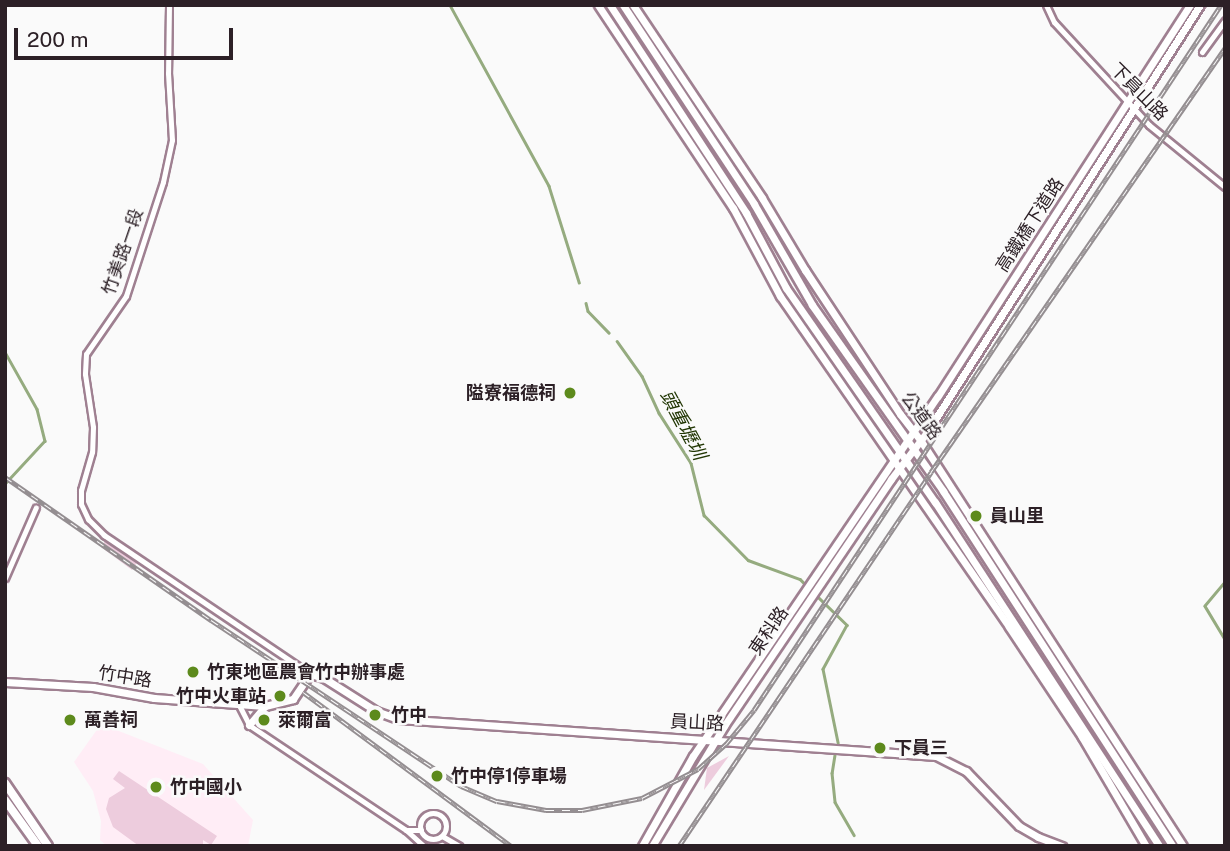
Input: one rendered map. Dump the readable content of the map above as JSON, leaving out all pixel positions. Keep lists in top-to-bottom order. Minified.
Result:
{"streets":{"street":["下員山路","高鐵橋下道路","竹美路一段","公道路","東科路","竹中路","員山路"]},"crossings":[["下員山路","高鐵橋下道路"],["高鐵橋下道路","公道路"],["高鐵橋下道路","東科路"],["竹美路一段","竹中路"],["竹美路一段","員山路"],["公道路","東科路"],["東科路","員山路"],["竹中路","員山路"]],"water":["頭重壢圳"],"places":["隘寮福德祠","員山里","竹東地區農會竹中辦事處","竹中火車站","竹中","萬善祠","萊爾富","下員三","竹中停1停車場","竹中國小"],"scale_bar":"200 m"}
